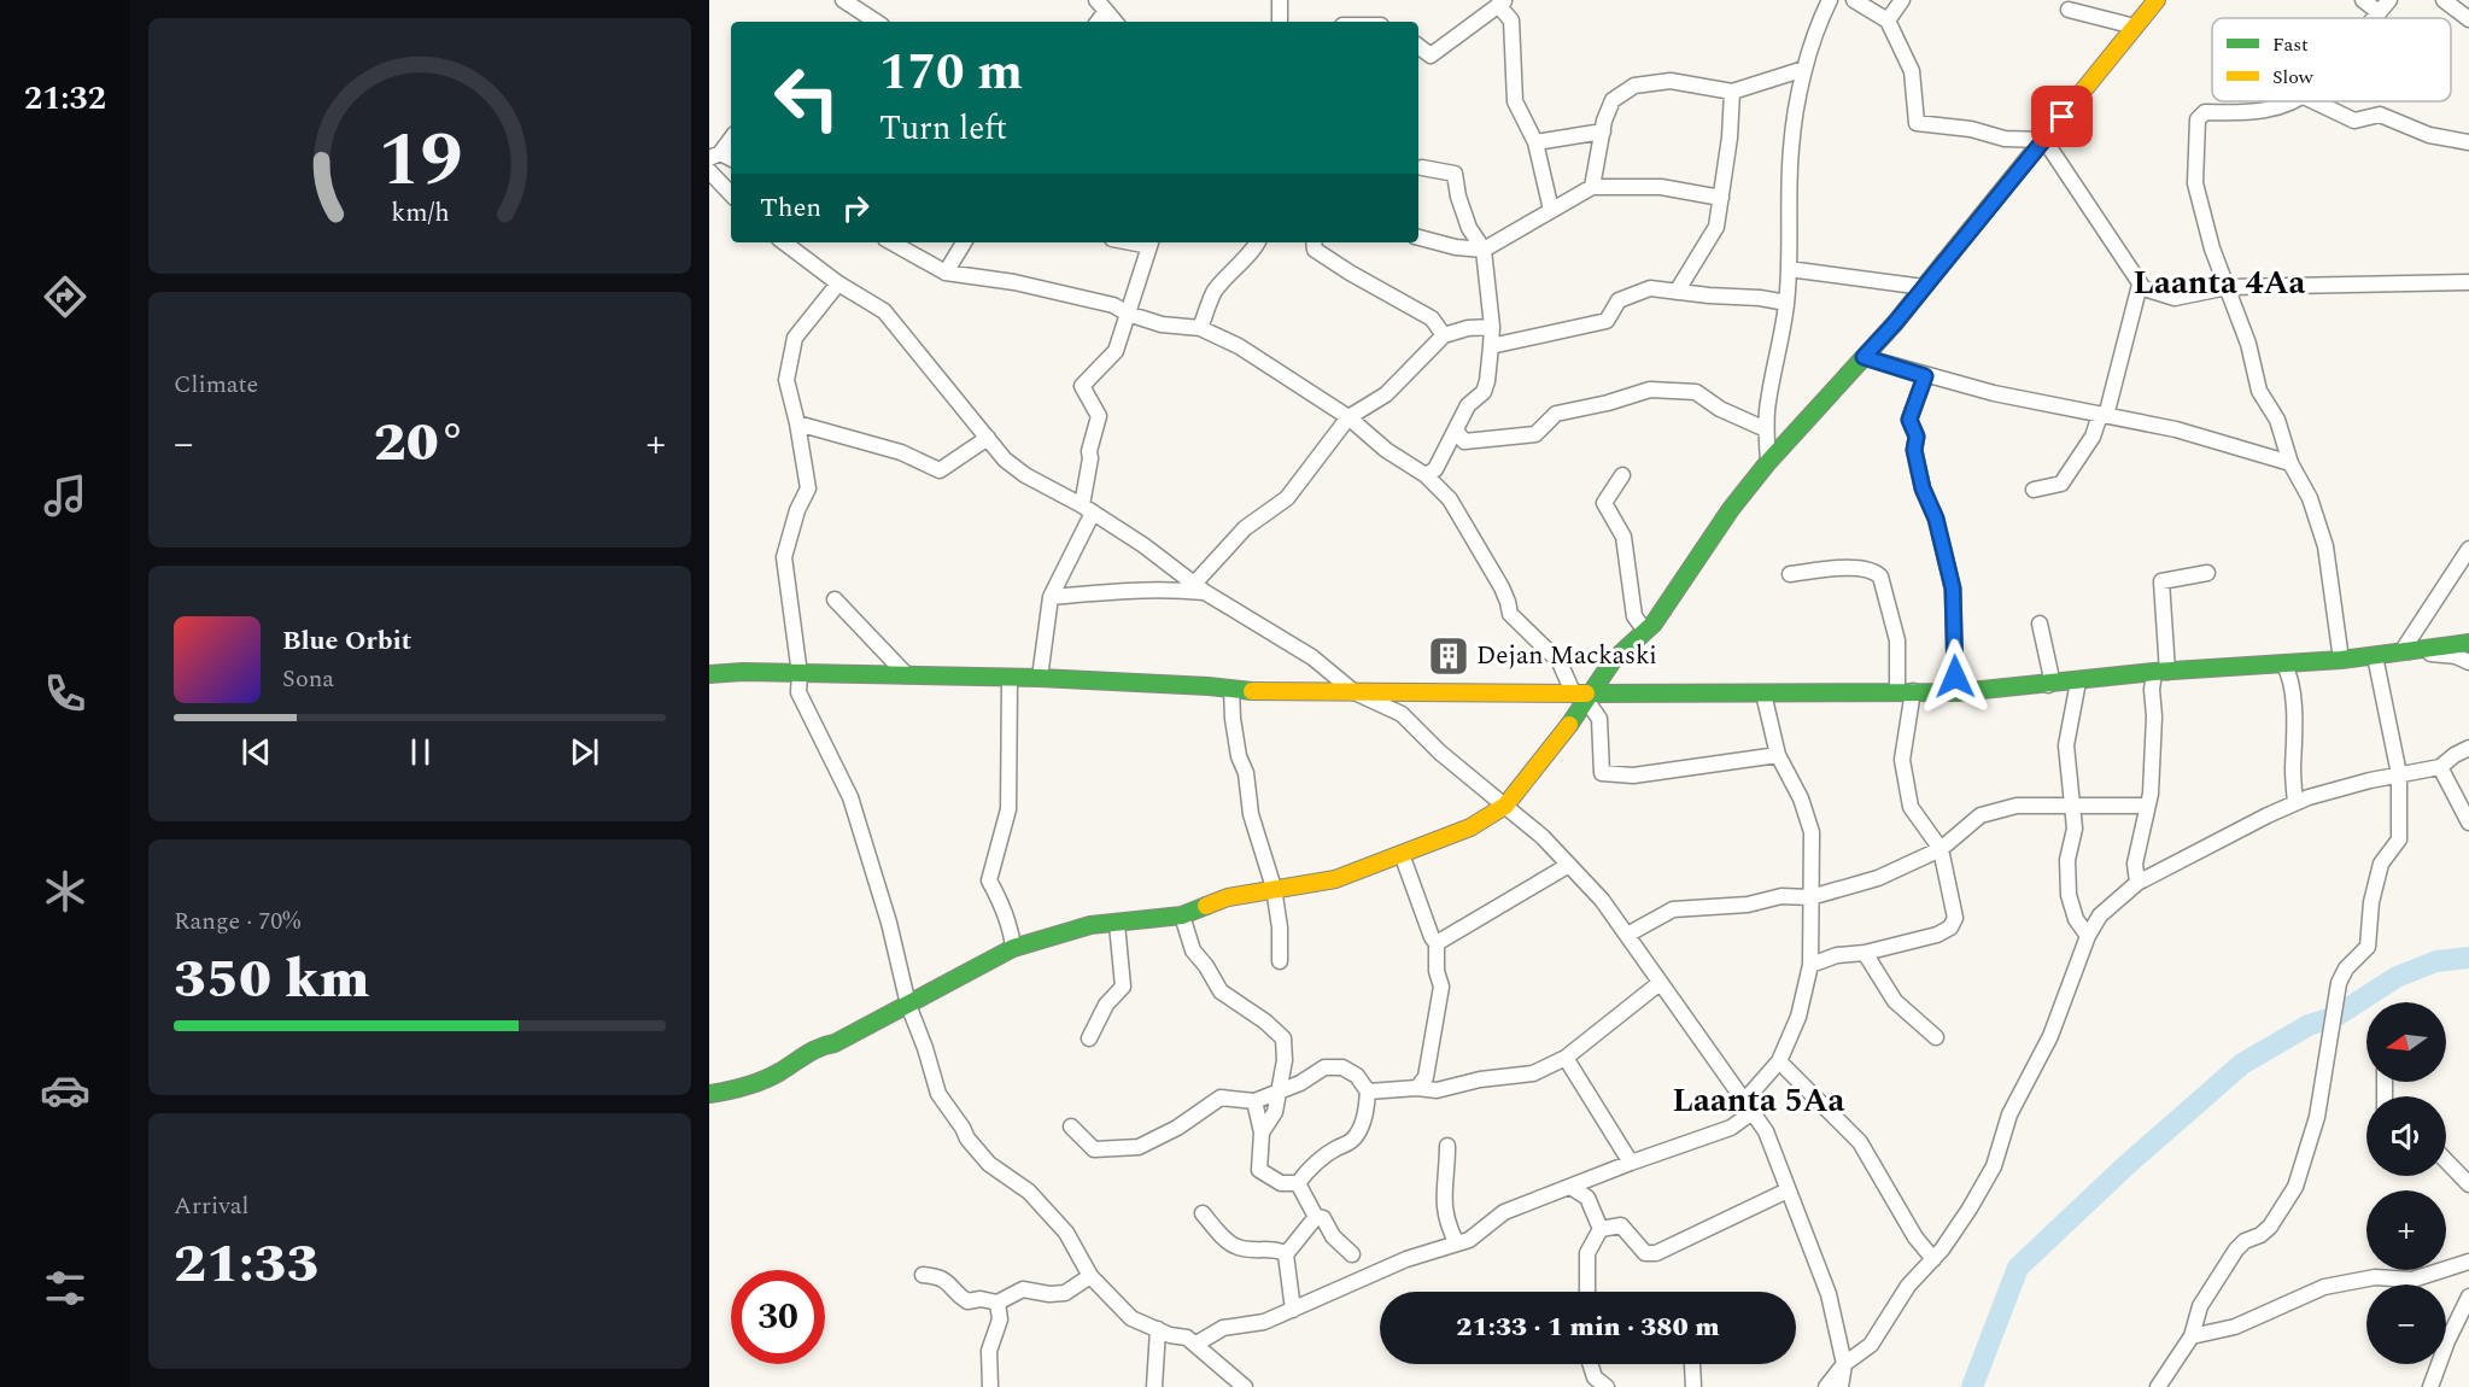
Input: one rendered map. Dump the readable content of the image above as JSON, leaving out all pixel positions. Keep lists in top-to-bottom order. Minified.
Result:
{"districts":["Laanta 4Aa","Laanta 5Aa"],"places":{"building":["Dejan Mackaski"]},"legend":["Fast","Slow"],"north":"left","page":{"tabs":"21:32","turn":["170 m","Turn left"],"then":"Then","tile":["Climate",["Range · 70%","350 km"],["Arrival","21:33"]],"heat":["−","20°","+"],"song":["Blue Orbit","Sona"],"map_buttons":["+","−"],"limit":"30","trip":"21:33 · 1 min · 380 m","gauge":["19","km/h"]}}
